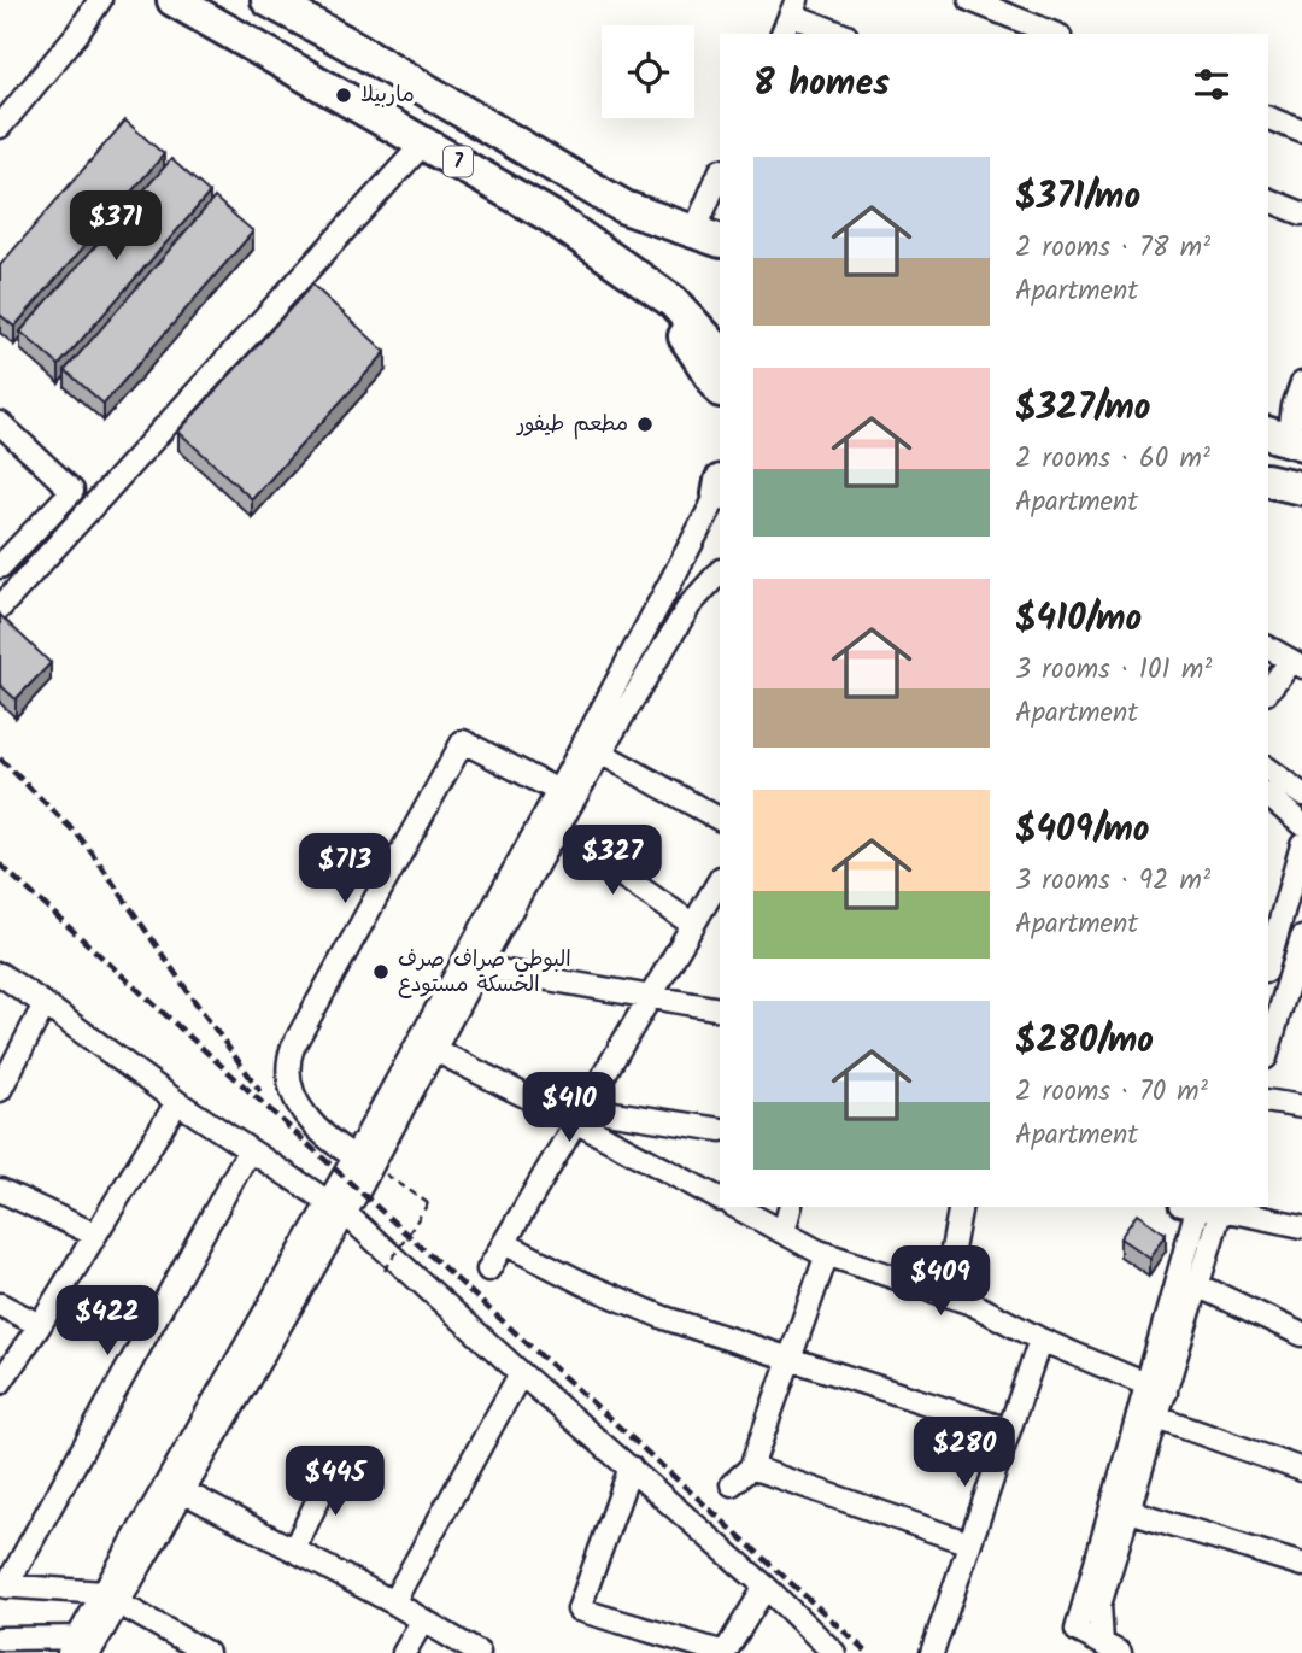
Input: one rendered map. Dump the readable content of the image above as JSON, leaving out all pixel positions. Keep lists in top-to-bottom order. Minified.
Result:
{"streets":{"highway":["7"]},"places":["ماربيلا","مطعم طيفور","البوطي صراف صرف الحسكة مستودع"],"page":{"heading":"8 homes","list":[{"name":"$371/mo","note":"2 rooms · 78 m² · Apartment"},{"name":"$327/mo","note":"2 rooms · 60 m² · Apartment"},{"name":"$410/mo","note":"3 rooms · 101 m² · Apartment"},{"name":"$409/mo","note":"3 rooms · 92 m² · Apartment"},{"name":"$280/mo","note":"2 rooms · 70 m² · Apartment"}],"price":["$371","$327","$713","$410","$409","$422","$280","$445"]}}
